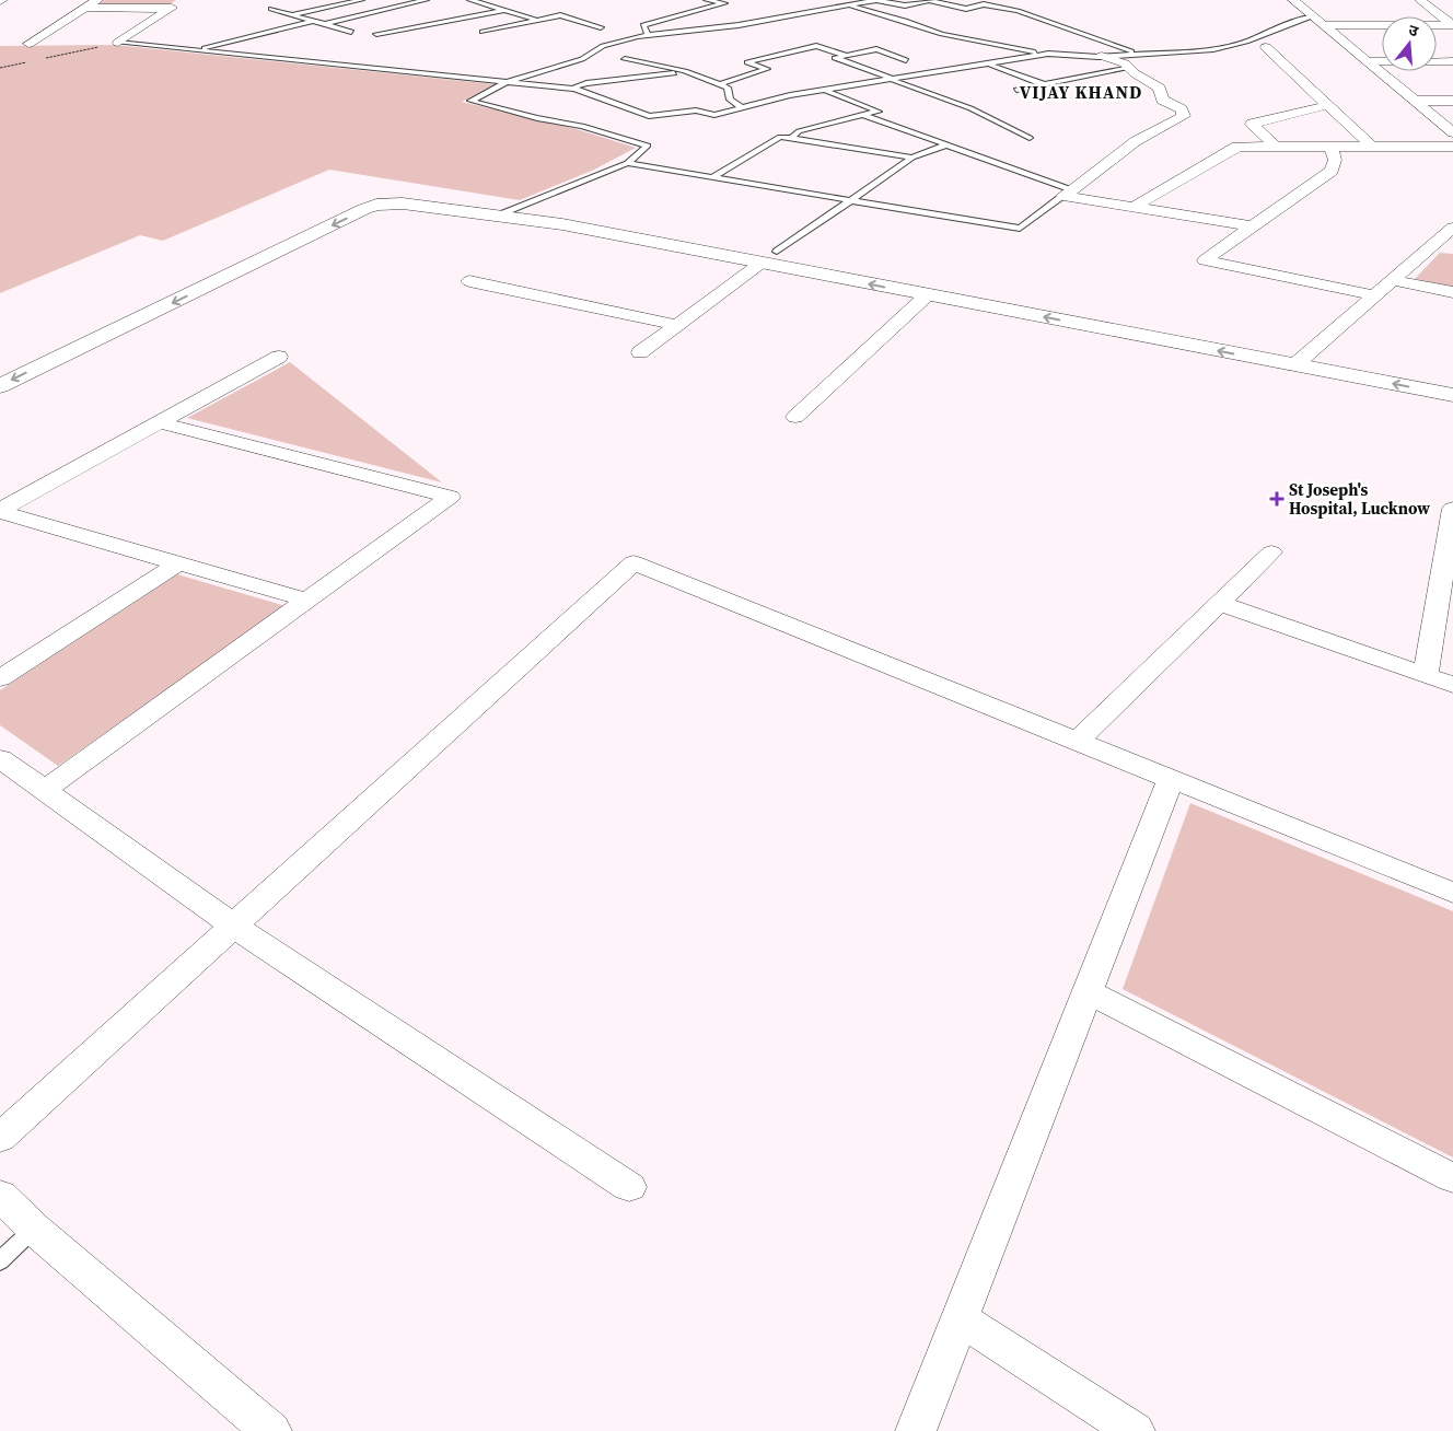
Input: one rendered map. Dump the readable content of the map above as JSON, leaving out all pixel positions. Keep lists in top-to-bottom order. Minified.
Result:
{"districts":["VIJAY KHAND"],"places":{"health":["St Joseph's Hospital, Lucknow"]},"north":"top"}
